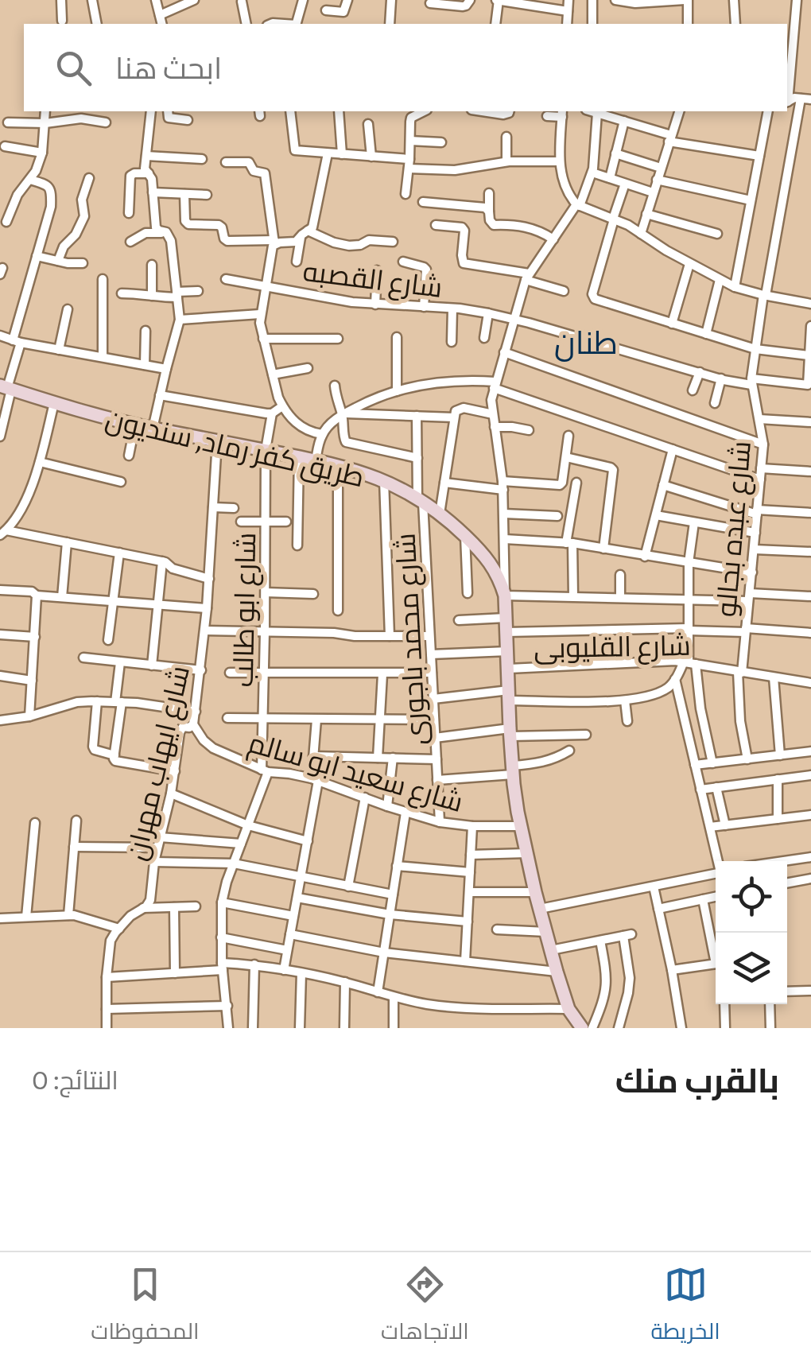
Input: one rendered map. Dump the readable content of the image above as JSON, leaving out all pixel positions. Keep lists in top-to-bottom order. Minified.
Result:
{"streets":{"street":["شارع القصبه","طريق كفر رماد, سنديون","شارع عبده بجالو","شارع ابو طالب","شارع محمد باجورى","شارع القليوبى","شارع ايهاب مهران","شارع سعيد ابو سالم"]},"crossings":[["شارع القصبه","شارع عبده بجالو"],["طريق كفر رماد, سنديون","شارع ابو طالب"],["طريق كفر رماد, سنديون","شارع محمد باجورى"],["طريق كفر رماد, سنديون","شارع القليوبى"],["طريق كفر رماد, سنديون","شارع ايهاب مهران"],["طريق كفر رماد, سنديون","شارع سعيد ابو سالم"],["شارع عبده بجالو","شارع القليوبى"],["شارع ابو طالب","شارع سعيد ابو سالم"],["شارع محمد باجورى","شارع سعيد ابو سالم"],["شارع ايهاب مهران","شارع سعيد ابو سالم"]],"districts":["طنان"],"page":{"search":"ابحث هنا","heading":["بالقرب منك","النتائج: 0"],"nav":["الخريطة","الاتجاهات","المحفوظات"]}}
